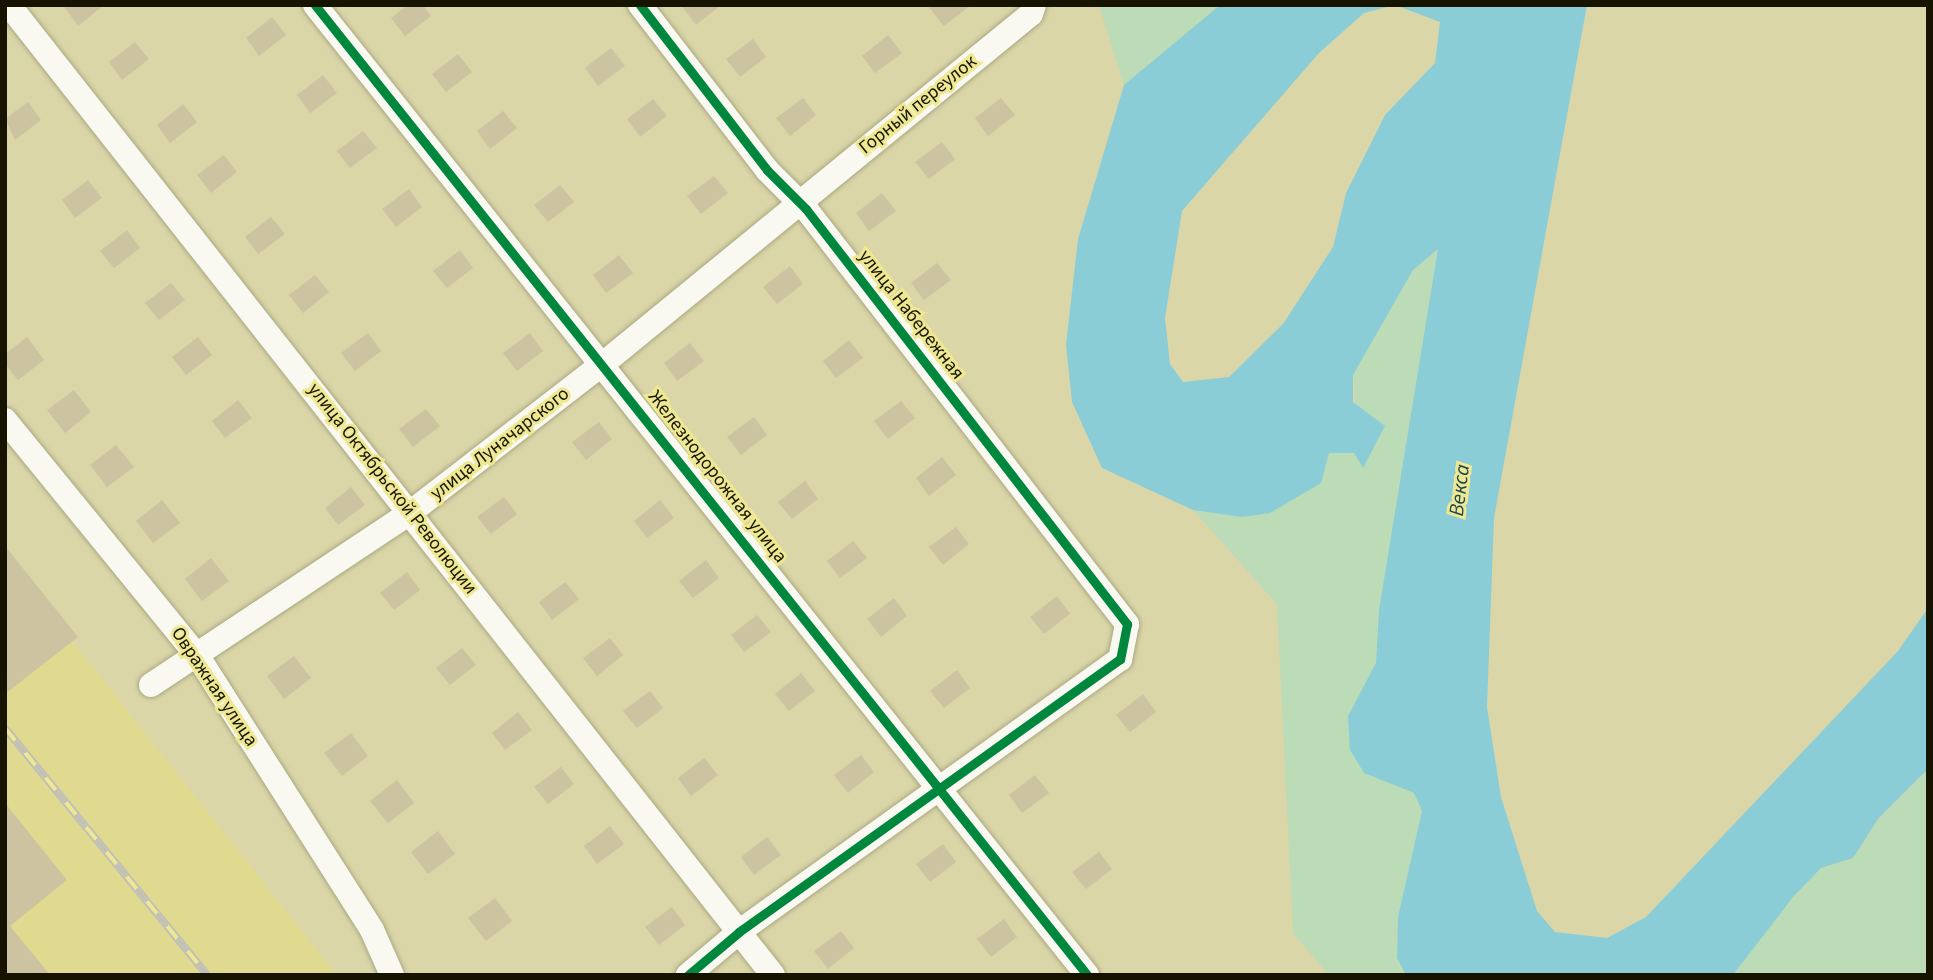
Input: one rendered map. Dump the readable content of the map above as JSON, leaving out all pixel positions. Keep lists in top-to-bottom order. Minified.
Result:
{"streets":{"street":["Горный переулок","улица Набережная","улица Луначарского","Железнодорожная улица","улица Октябрьской Революции","Овражная улица"]},"crossings":[["Горный переулок","улица Набережная"],["Горный переулок","улица Луначарского"],["улица Набережная","улица Луначарского"],["улица Набережная","Железнодорожная улица"],["улица Луначарского","Железнодорожная улица"],["улица Луначарского","улица Октябрьской Революции"],["улица Луначарского","Овражная улица"]],"water":["Векса"]}
